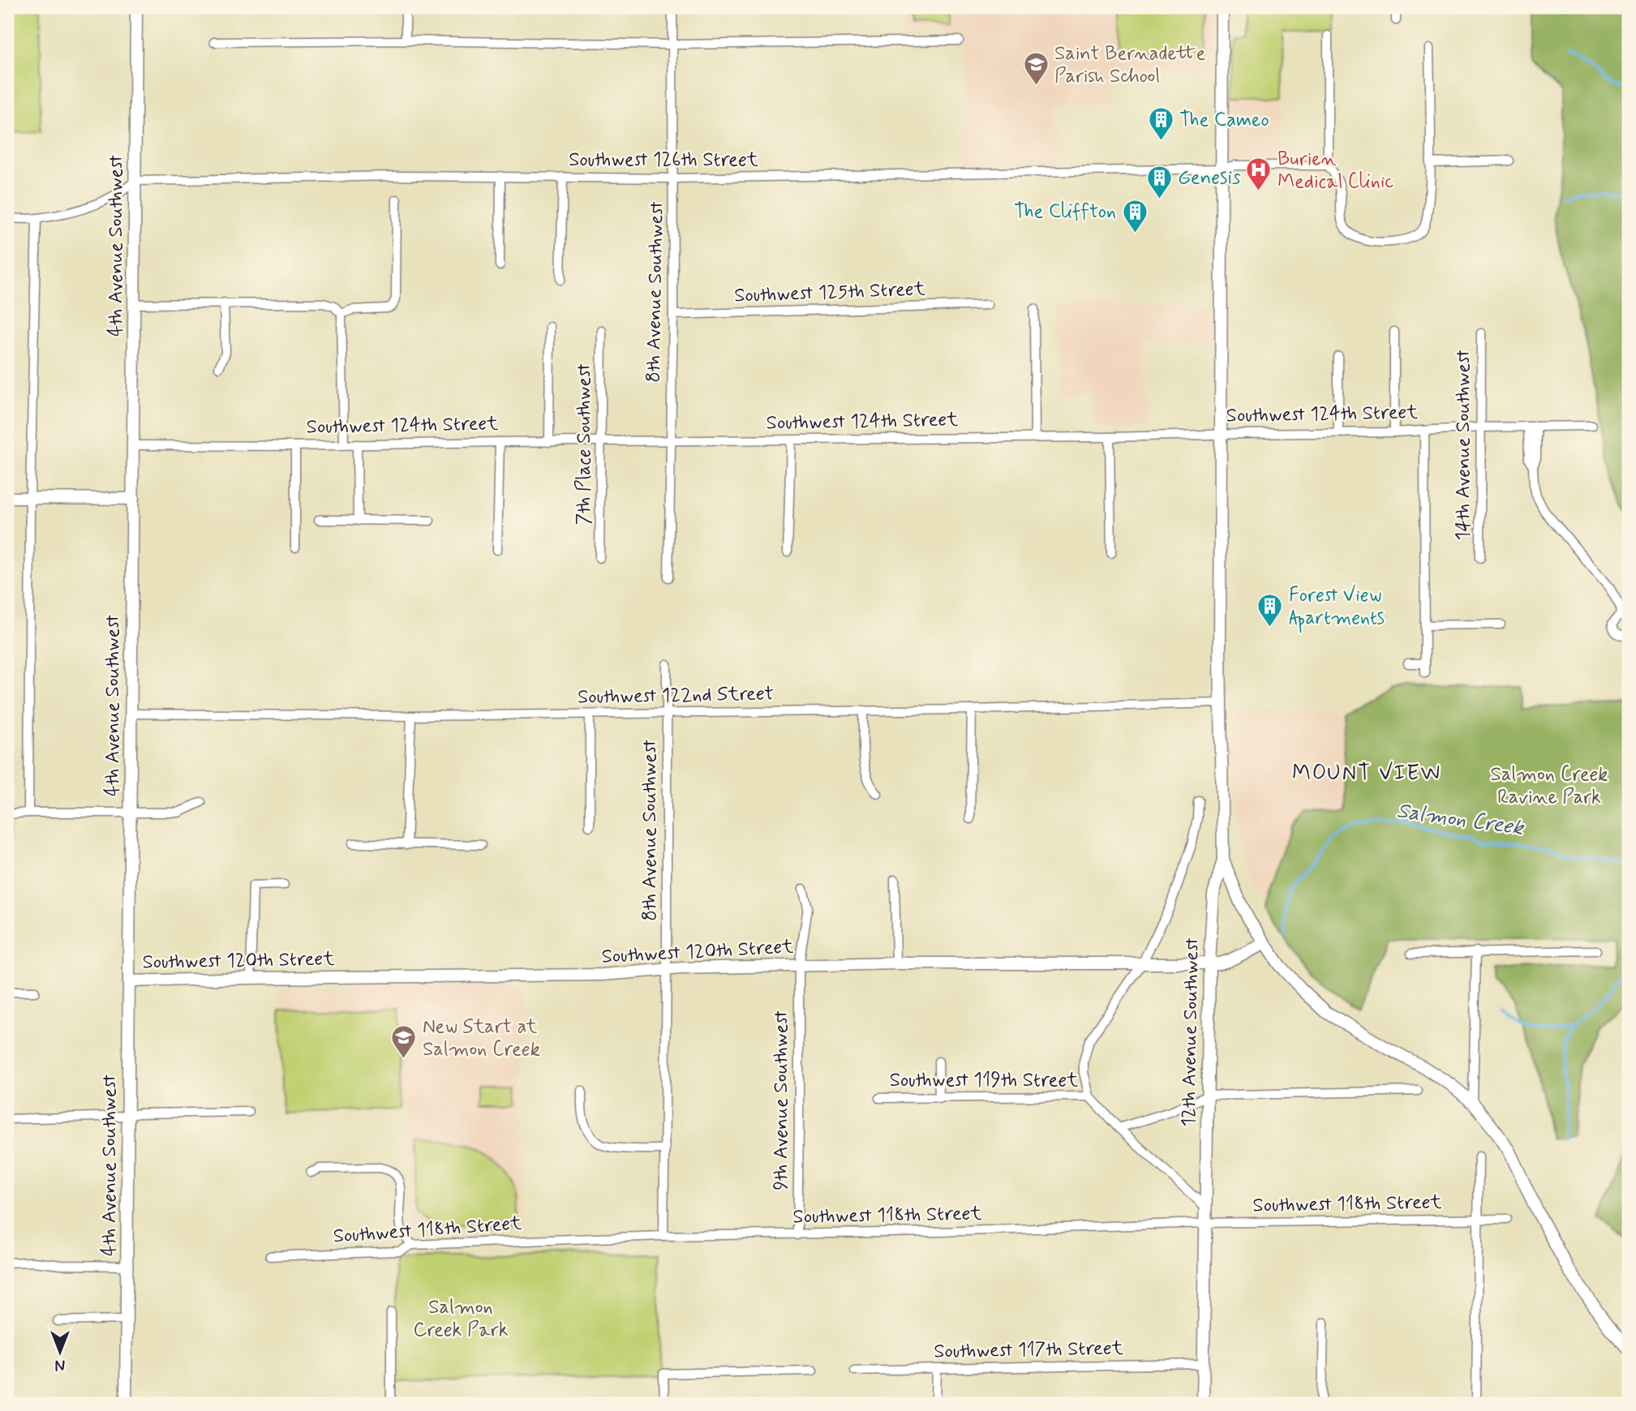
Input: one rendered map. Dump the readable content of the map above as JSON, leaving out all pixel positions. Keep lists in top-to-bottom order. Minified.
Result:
{"streets":{"street":["Southwest 126th Street","4th Avenue Southwest","8th Avenue Southwest","Southwest 125th Street","Southwest 124th Street","7th Place Southwest","14th Avenue Southwest","Southwest 122nd Street","Southwest 120th Street","12th Avenue Southwest","Southwest 119th Street","9th Avenue Southwest","Southwest 118th Street","Southwest 117th Street"]},"crossings":[["Southwest 126th Street","4th Avenue Southwest"],["Southwest 126th Street","8th Avenue Southwest"],["4th Avenue Southwest","Southwest 124th Street"],["4th Avenue Southwest","Southwest 122nd Street"],["4th Avenue Southwest","Southwest 120th Street"],["8th Avenue Southwest","Southwest 125th Street"],["8th Avenue Southwest","Southwest 124th Street"],["8th Avenue Southwest","Southwest 122nd Street"],["8th Avenue Southwest","Southwest 120th Street"],["8th Avenue Southwest","Southwest 118th Street"],["Southwest 124th Street","7th Place Southwest"],["Southwest 124th Street","14th Avenue Southwest"],["Southwest 120th Street","12th Avenue Southwest"],["Southwest 120th Street","9th Avenue Southwest"],["12th Avenue Southwest","Southwest 118th Street"],["12th Avenue Southwest","Southwest 117th Street"],["9th Avenue Southwest","Southwest 118th Street"]],"districts":["MOUNT VIEW"],"water":["Salmon Creek"],"parks":["Salmon Creek Ravine Park","Salmon Creek Park"],"places":{"school or university":["Saint Bernadette Parish School","New Start at Salmon Creek"],"building":["The Cameo","Genesis","The Cliffton","Forest View Apartments"],"hospital":["Burien Medical Clinic"]},"north":"bottom"}
